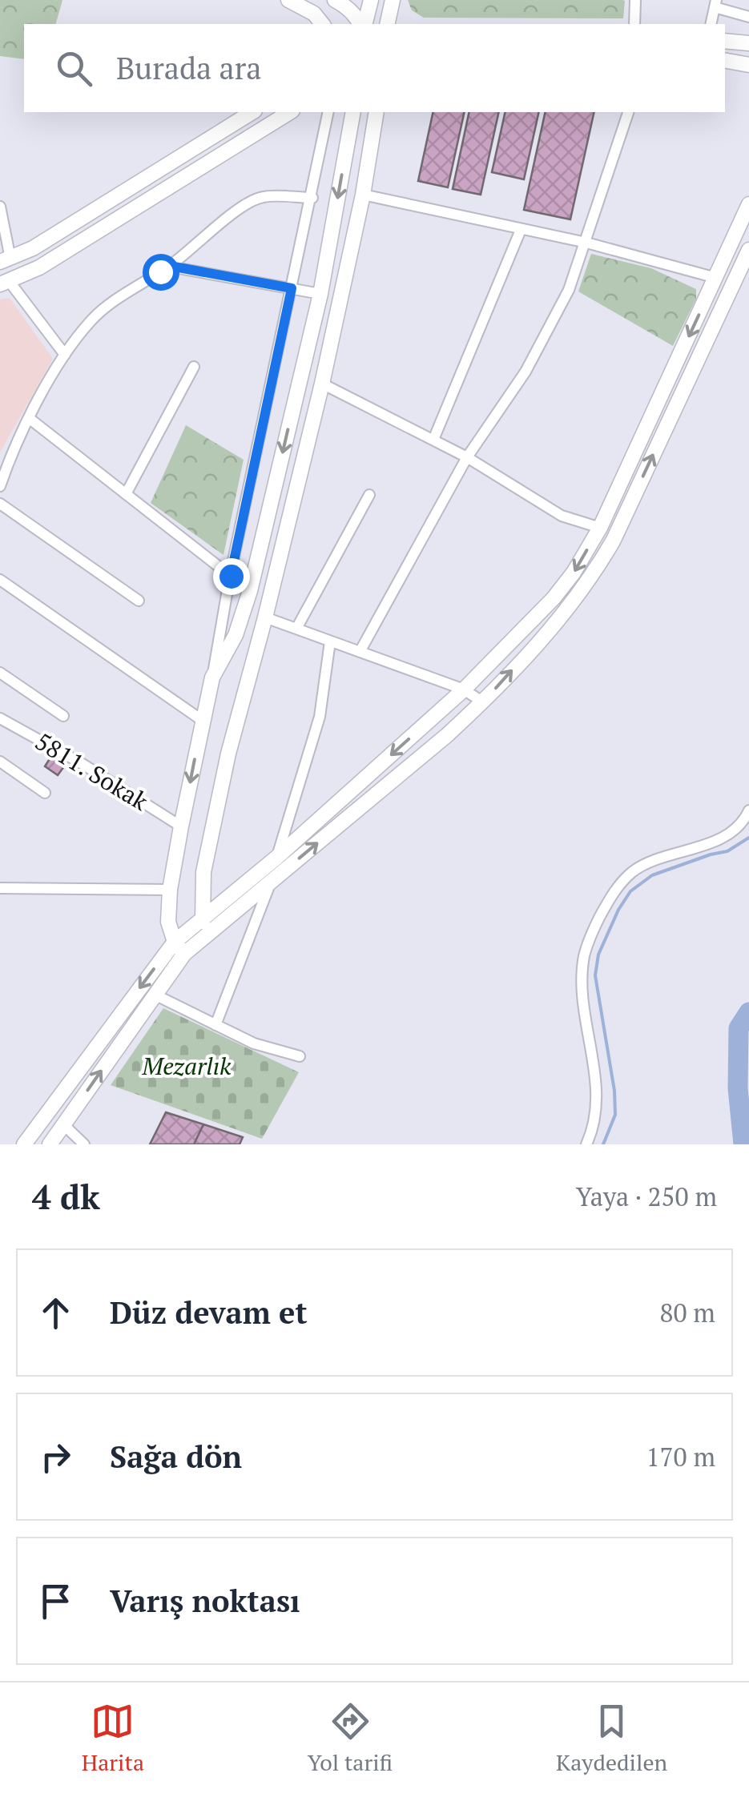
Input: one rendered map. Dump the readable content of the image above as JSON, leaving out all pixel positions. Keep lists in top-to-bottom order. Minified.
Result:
{"streets":{"street":["5811. Sokak"]},"parks":["Mezarlık"],"page":{"search":"Burada ara","heading":["4 dk","Yaya · 250 m"],"list":[["Düz devam et","80 m"],["Sağa dön","170 m"],"Varış noktası"],"nav":["Harita","Yol tarifi","Kaydedilen"]}}
